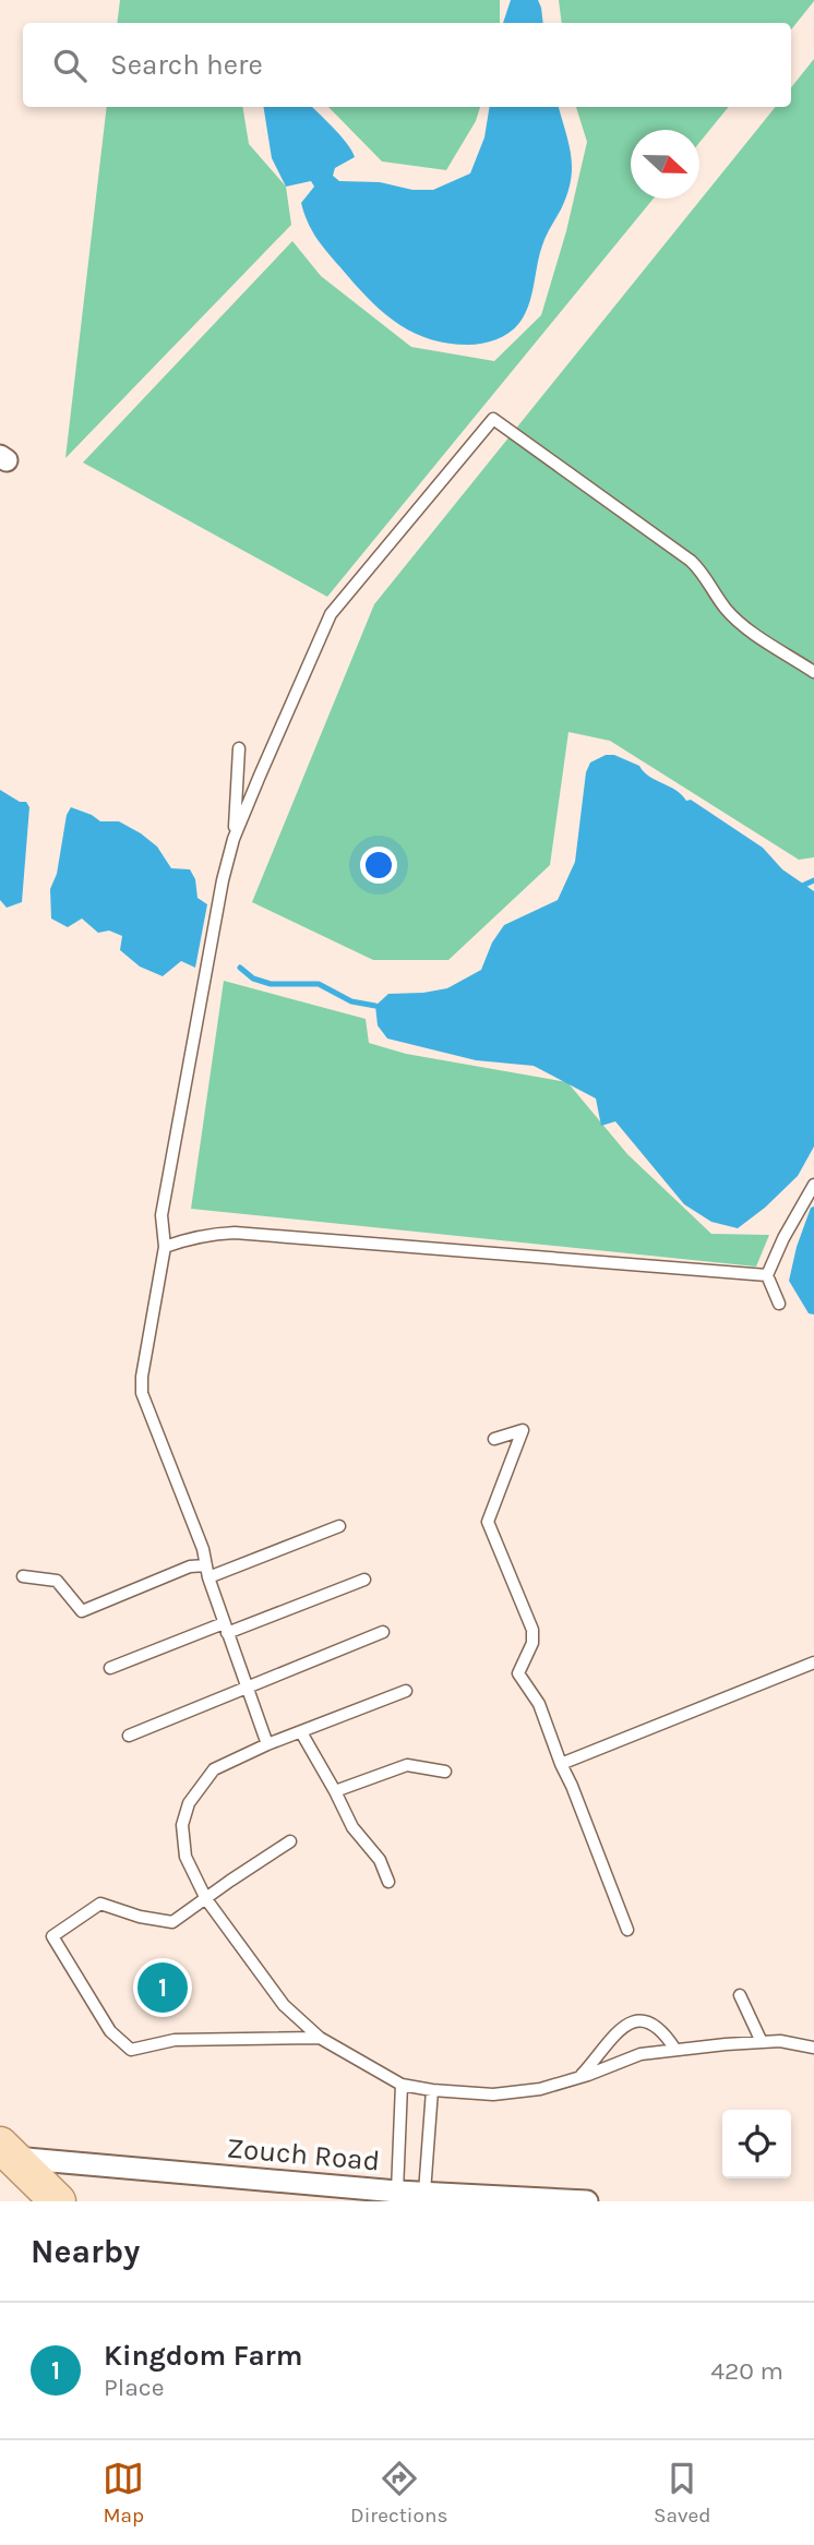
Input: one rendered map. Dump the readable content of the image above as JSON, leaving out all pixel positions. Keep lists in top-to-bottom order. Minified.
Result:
{"streets":{"street":["Zouch Road"]},"north":"right","page":{"search":"Search here","pins":"1","heading":"Nearby","list":[{"mark":"1","name":"Kingdom Farm","note":"Place","value":"420 m"}],"nav":["Map","Directions","Saved"]}}
